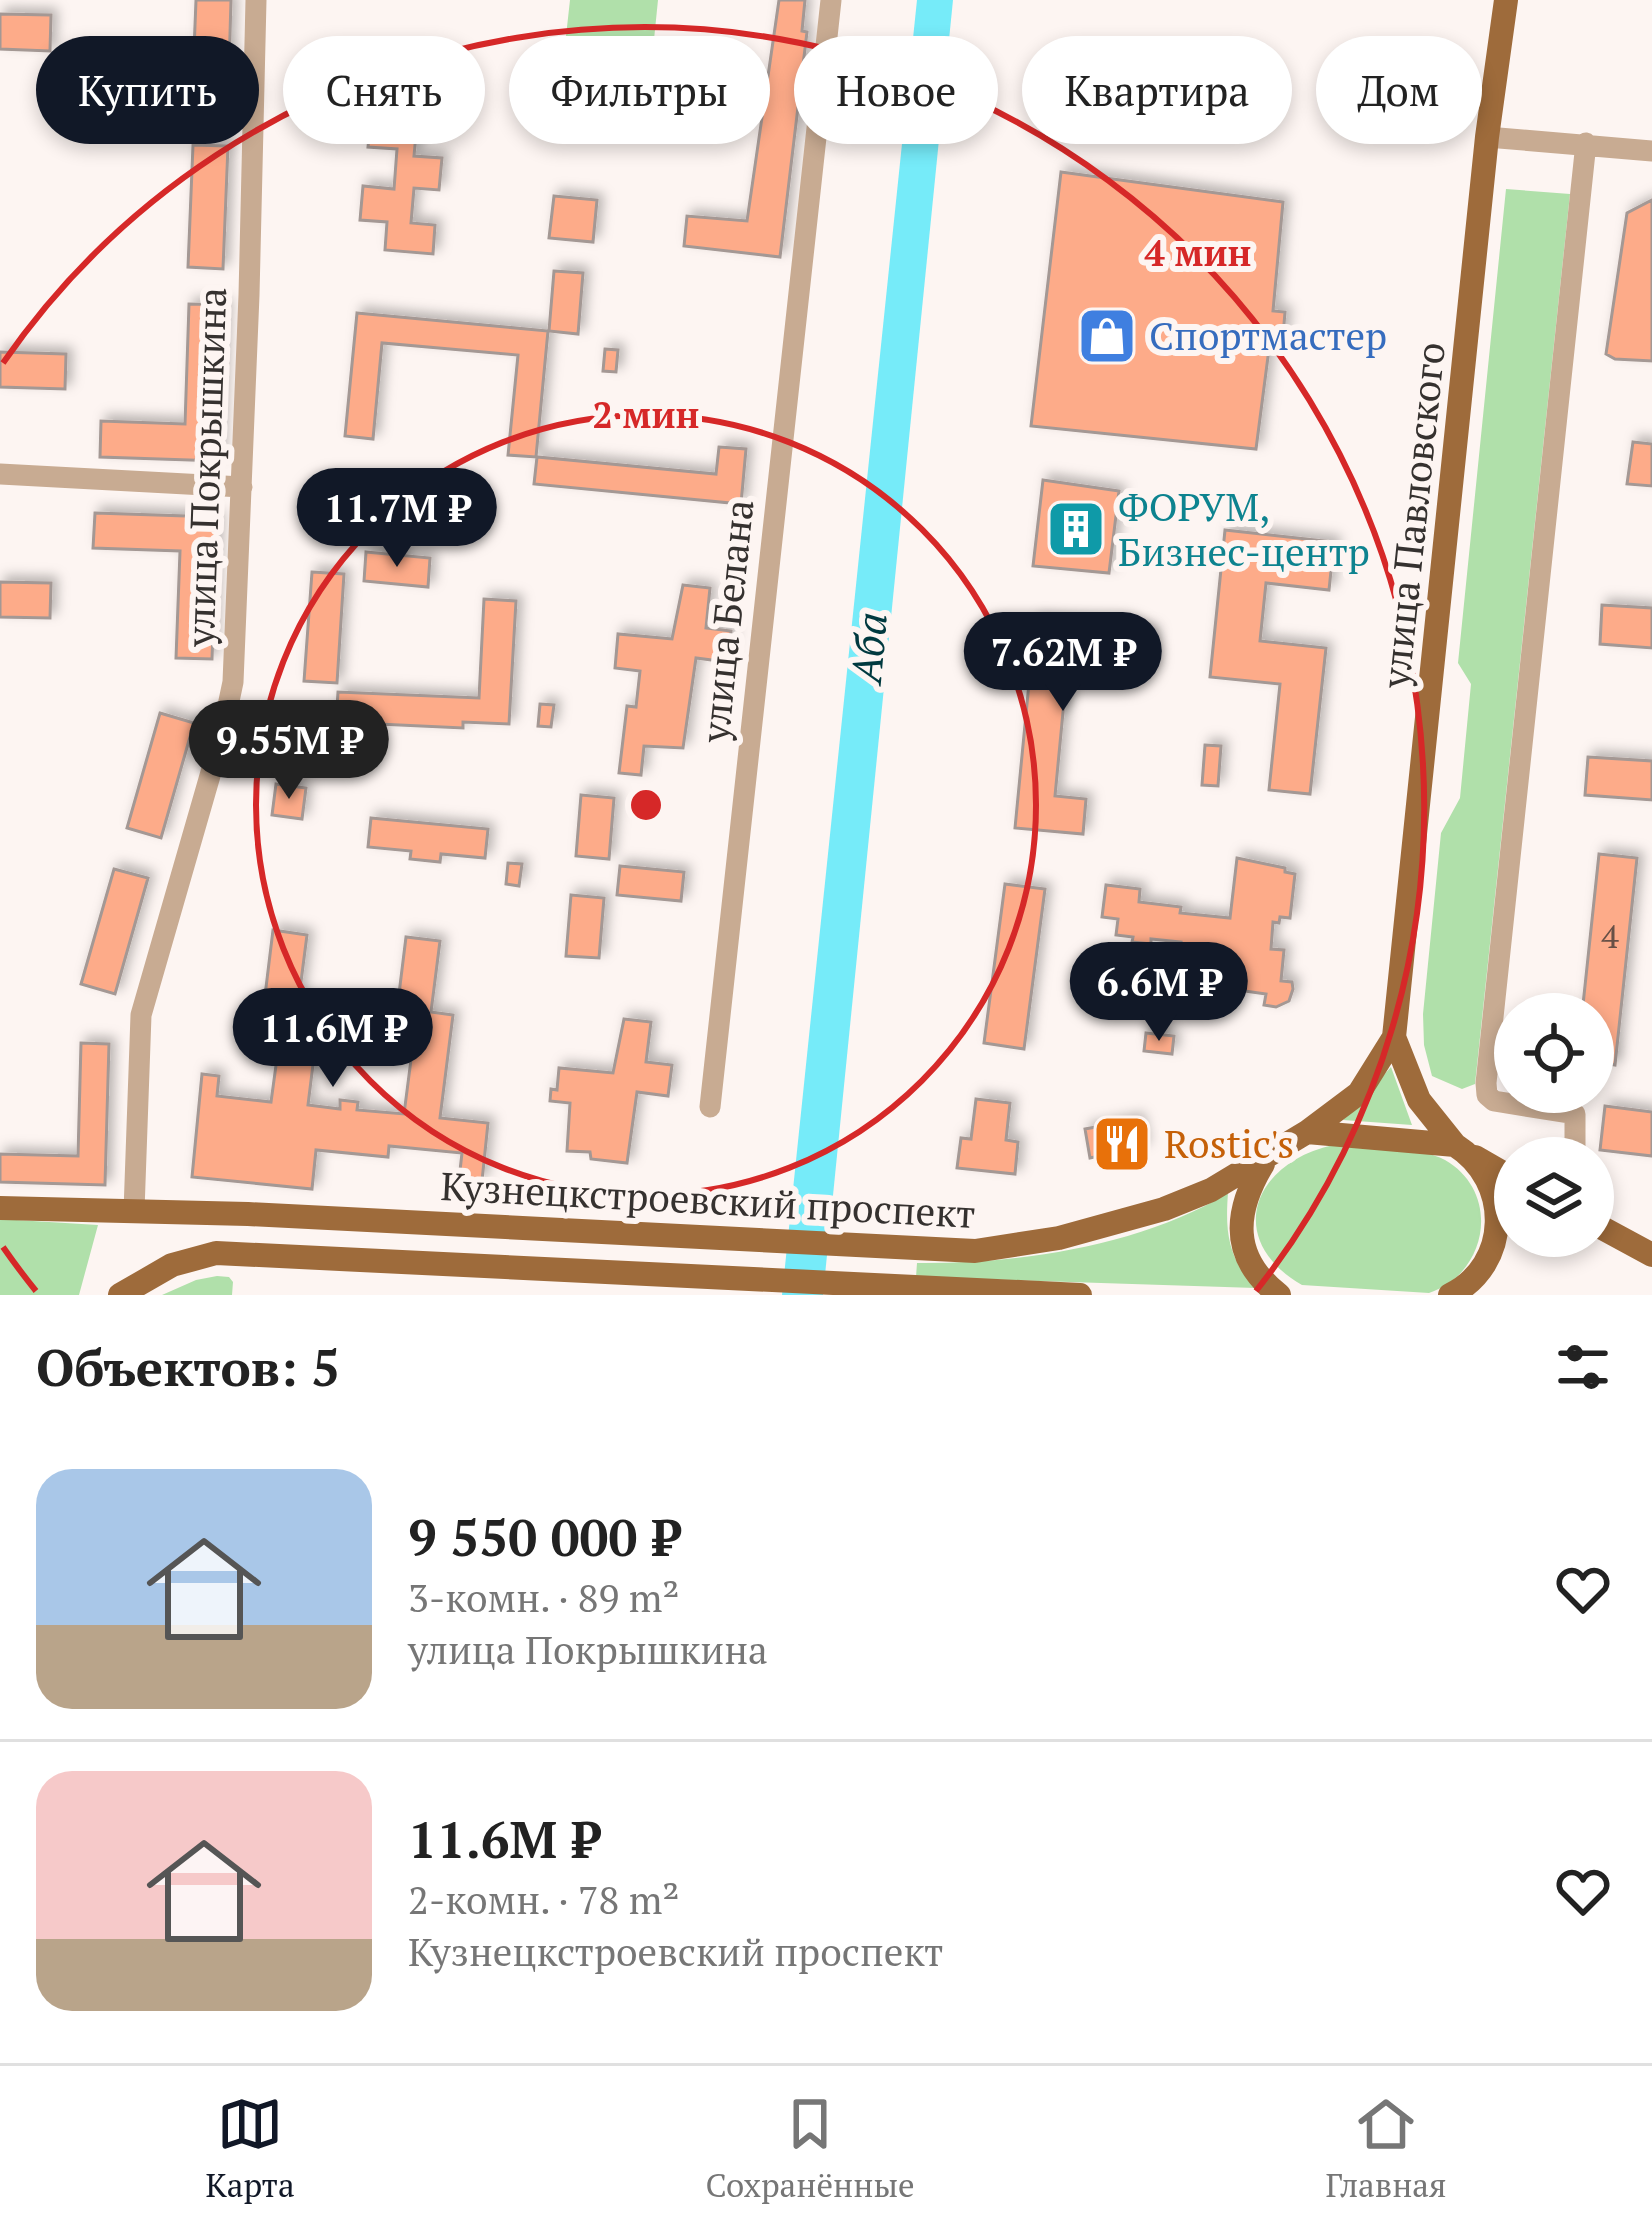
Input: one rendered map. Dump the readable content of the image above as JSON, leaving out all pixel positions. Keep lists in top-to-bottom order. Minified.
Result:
{"streets":{"main road":["улица Павловского","Кузнецкстроевский проспект"],"street":["улица Покрышкина","улица Белана"]},"crossings":[["улица Покрышкина","Кузнецкстроевский проспект"],["улица Павловского","Кузнецкстроевский проспект"]],"water":["Аба"],"places":{"shop":["Спортмастер"],"building":["ФОРУМ, Бизнес-центр"],"restaurant":["Rostic's"]},"house_numbers":["4"],"page":{"chip":["Купить","Снять","Фильтры","Новое","Квартира","Дом"],"price":["11.7M ₽","7.62M ₽","9.55M ₽","6.6M ₽","11.6M ₽"],"heading":"Объектов: 5","list":[{"name":"9 550 000 ₽","note":"3-комн. · 89 m² · улица Покрышкина"},{"name":"11.6M ₽","note":"2-комн. · 78 m² · Кузнецкстроевский проспект"}],"tabs":["Карта","Сохранённые","Главная"]},"rings":["4 мин","2 мин"]}
